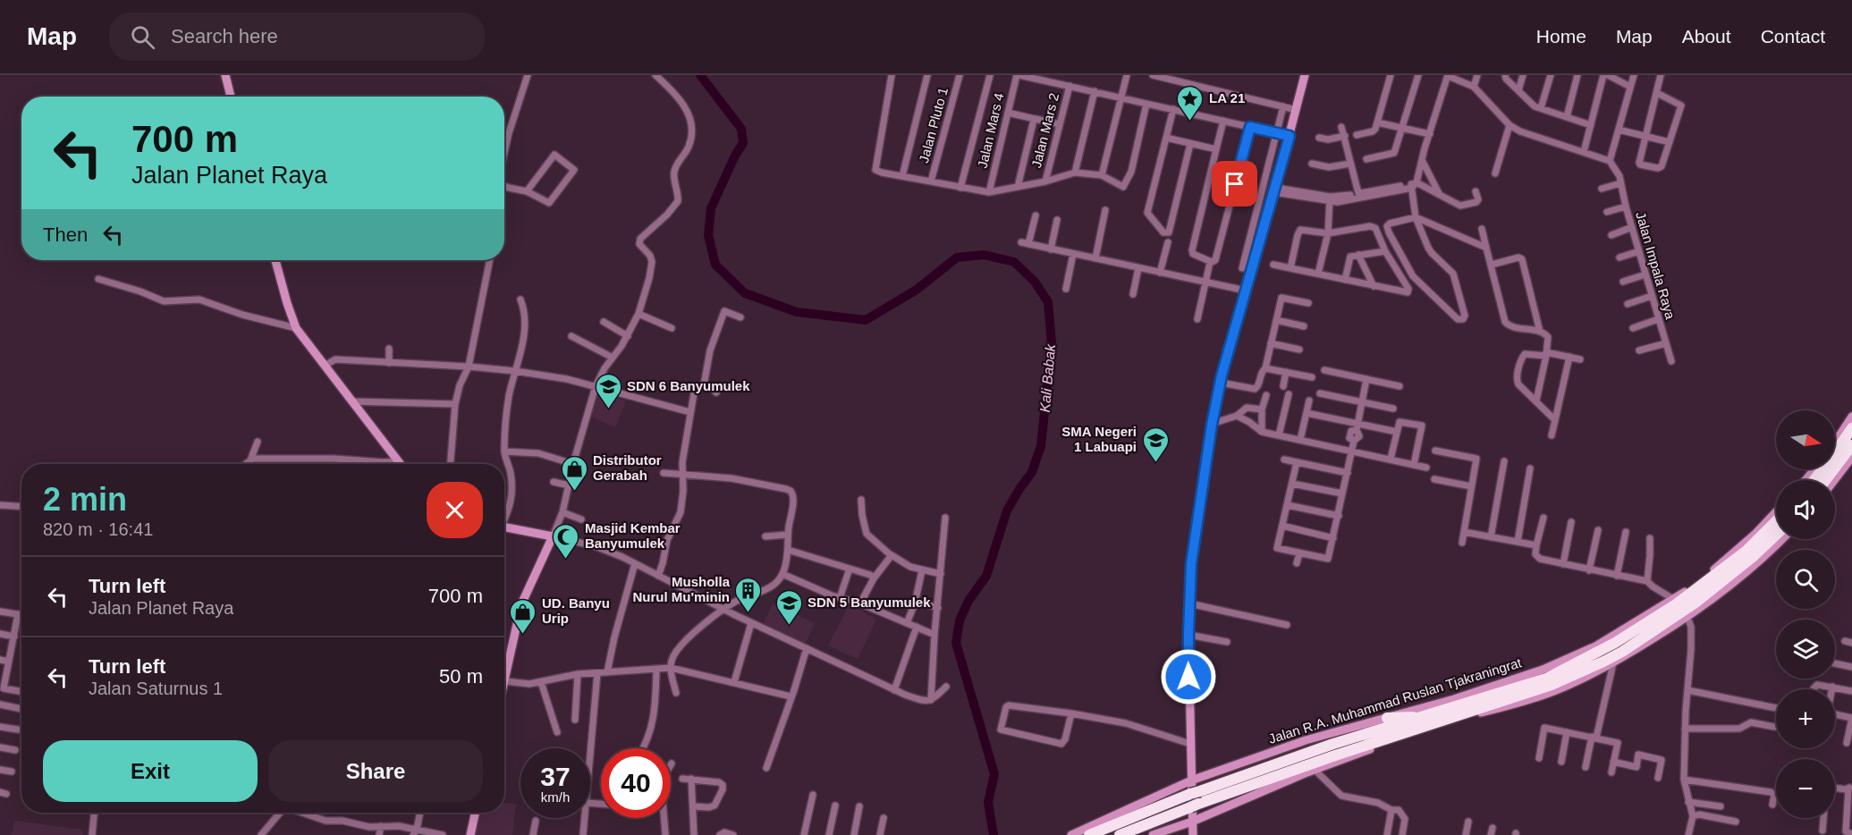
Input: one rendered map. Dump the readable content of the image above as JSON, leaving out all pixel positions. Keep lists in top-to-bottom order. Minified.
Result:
{"streets":{"highway":["Jalan R.A. Muhammad Ruslan Tjakraningrat"],"street":["Jalan Pluto 1","Jalan Mars 4","Jalan Mars 2","Jalan Impala Raya"]},"water":["Kali Babak"],"places":{"place":["LA 21"],"school or university":["SDN 6 Banyumulek","SMA Negeri 1 Labuapi","SDN 5 Banyumulek"],"shop":["Distributor Gerabah","UD. Banyu Urip"],"mosque":["Masjid Kembar Banyumulek"],"building":["Musholla Nurul Mu'minin"]},"north":"right","page":{"header":"Map","search":"Search here","nav":["Home","Map","About","Contact"],"turn":["700 m","Jalan Planet Raya"],"then":"Then","map_buttons":["+","−"],"heading":["2 min","820 m · 16:41"],"list":[{"name":"Turn left","note":"Jalan Planet Raya","value":"700 m"},{"name":"Turn left","note":"Jalan Saturnus 1","value":"50 m"}],"buttons":["Exit","Share"],"speed":"37 km/h","limit":"40"}}
